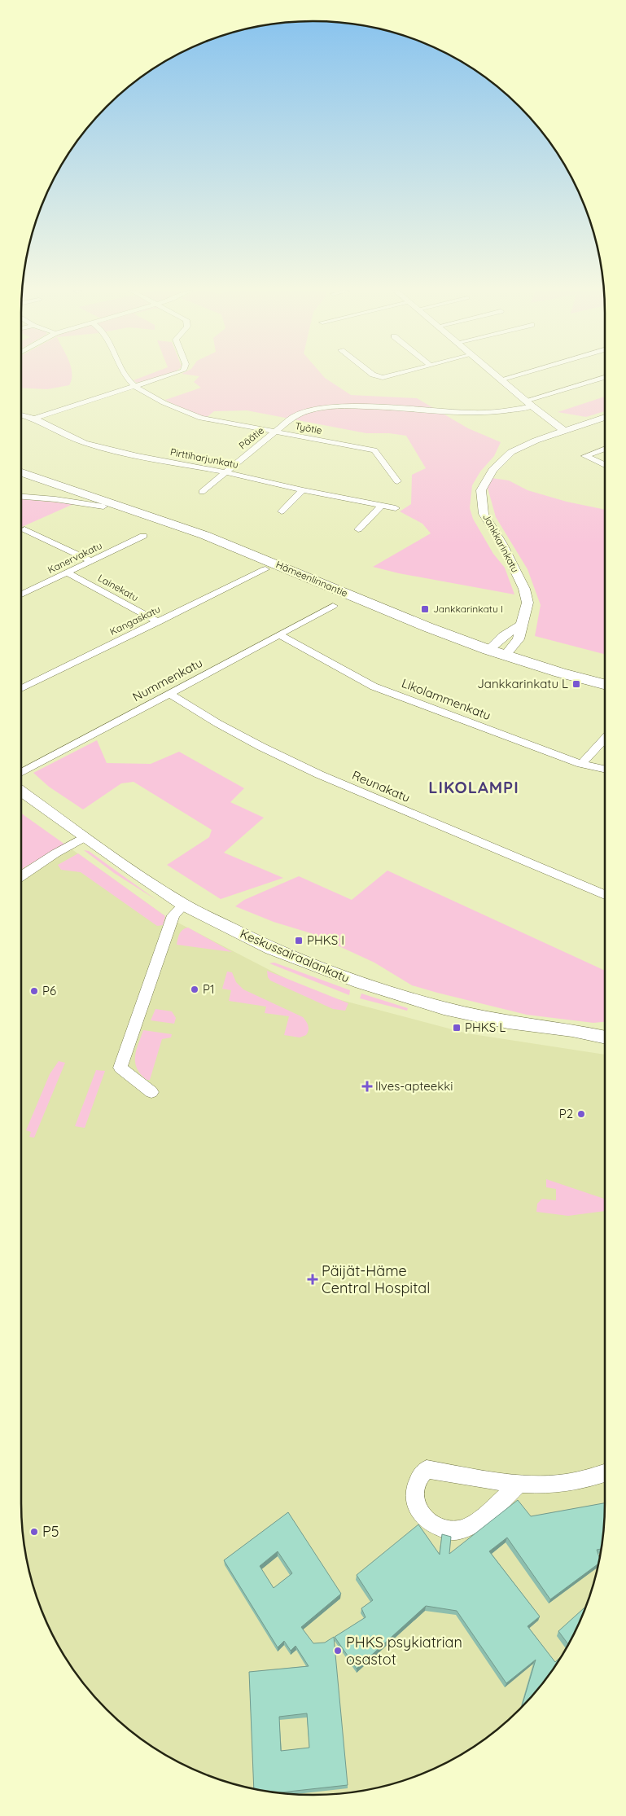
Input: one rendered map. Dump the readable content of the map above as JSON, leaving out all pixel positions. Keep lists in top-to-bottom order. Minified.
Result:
{"streets":{"main road":["Hämeenlinnantie"],"street":["Työtie","Päätie","Pirttiharjunkatu","Jankkarinkatu","Kanervakatu","Lainekatu","Kangaskatu","Nummenkatu","Likolammenkatu","Reunakatu","Keskussairaalankatu"]},"crossings":[["Työtie","Päätie"],["Päätie","Pirttiharjunkatu"],["Jankkarinkatu","Hämeenlinnantie"],["Kanervakatu","Lainekatu"],["Lainekatu","Kangaskatu"],["Nummenkatu","Likolammenkatu"],["Nummenkatu","Reunakatu"]],"districts":["LIKOLAMPI"],"places":{"transit":["Jankkarinkatu I","Jankkarinkatu L","PHKS I","PHKS L"],"other":["P1","P6","P2","P5","PHKS psykiatrian osastot"],"health":["Ilves-apteekki","Päijät-Häme Central Hospital"]}}
